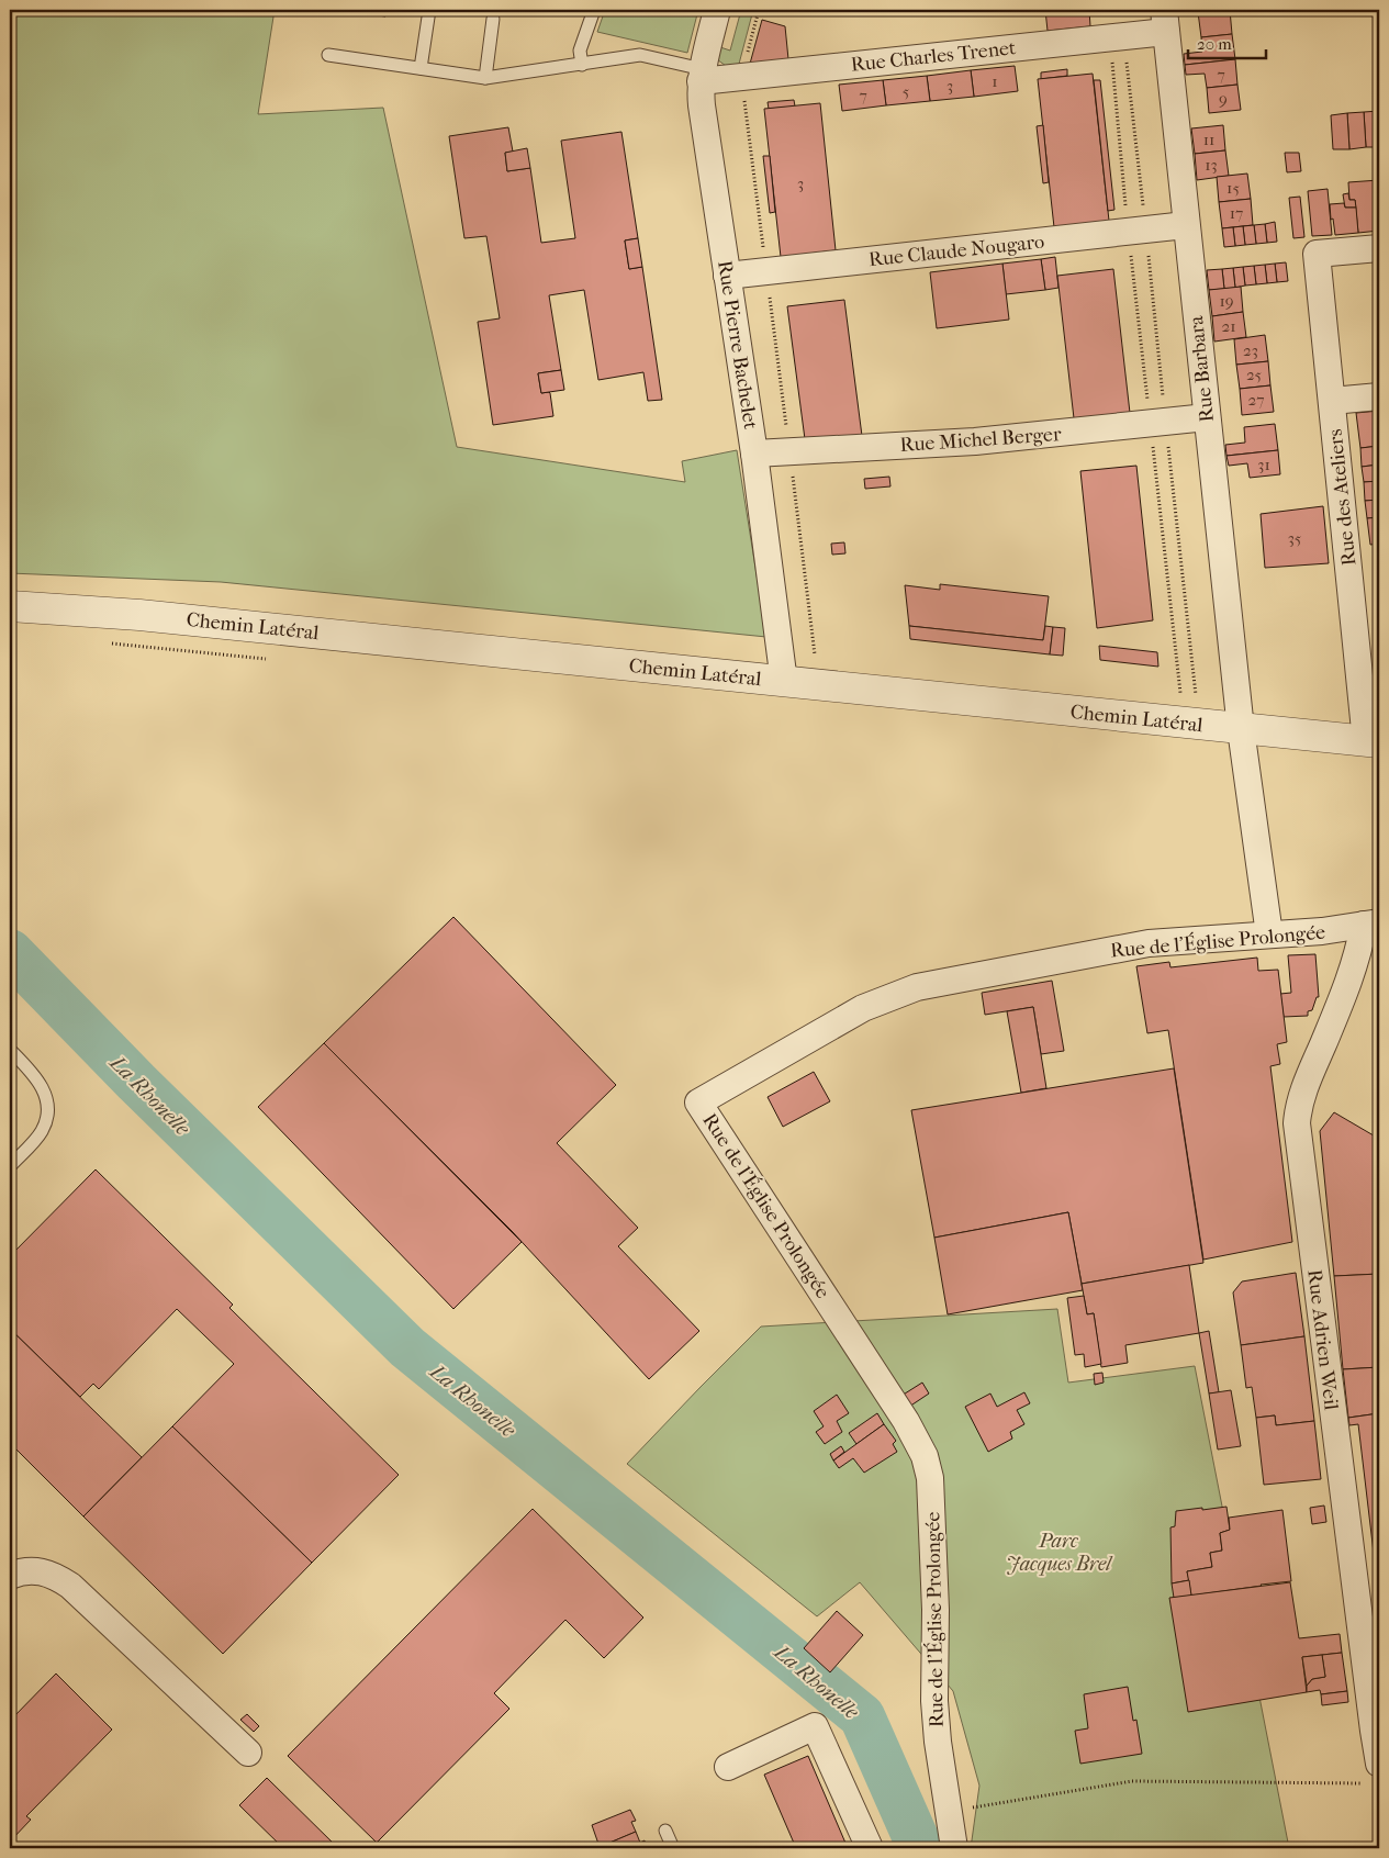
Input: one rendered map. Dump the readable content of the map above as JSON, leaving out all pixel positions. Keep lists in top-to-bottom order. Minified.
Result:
{"streets":{"street":["Rue Charles Trenet","Rue Claude Nougaro","Rue Pierre Bachelet","Rue Barbara","Rue Michel Berger","Rue des Ateliers","Chemin Latéral","Rue de l'Église Prolongée","Rue Adrien Weil"]},"crossings":[["Rue Charles Trenet","Rue Pierre Bachelet"],["Rue Charles Trenet","Rue Barbara"],["Rue Claude Nougaro","Rue Pierre Bachelet"],["Rue Claude Nougaro","Rue Barbara"],["Rue Pierre Bachelet","Rue Michel Berger"],["Rue Pierre Bachelet","Chemin Latéral"],["Rue Barbara","Rue Michel Berger"],["Rue Barbara","Chemin Latéral"],["Rue Barbara","Rue de l'Église Prolongée"],["Rue des Ateliers","Chemin Latéral"],["Rue de l'Église Prolongée","Rue Adrien Weil"]],"water":["La Rhonelle"],"parks":["Parc Jacques Brel"],"house_numbers":["7","1","3","5","7","9","11","13","3","15","17","19","21","23","25","27","31","35"],"scale_bar":"20 m"}
